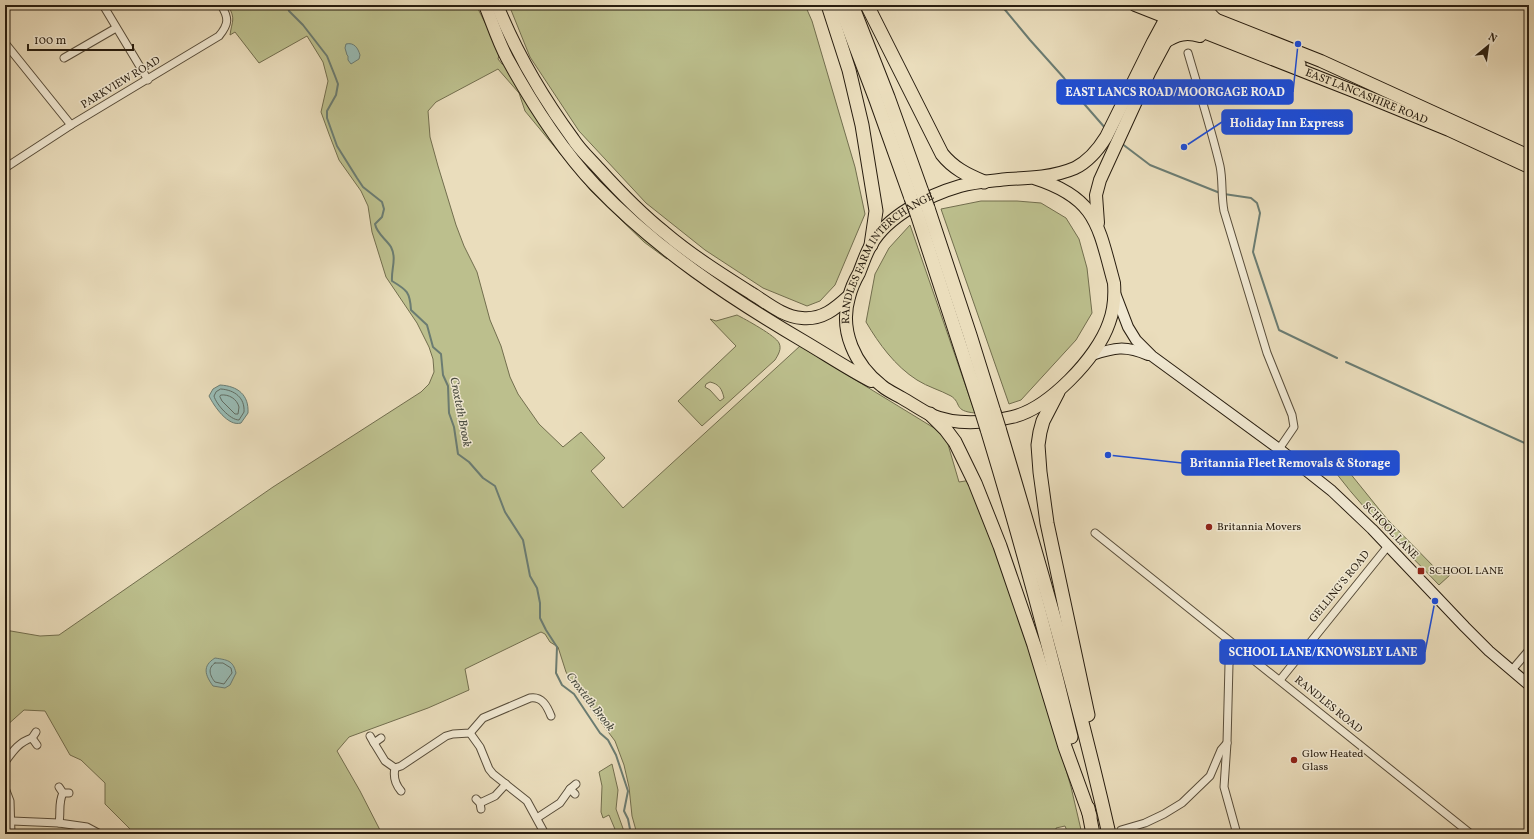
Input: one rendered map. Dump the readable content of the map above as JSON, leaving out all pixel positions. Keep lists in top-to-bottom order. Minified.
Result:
{"streets":{"highway":["EAST LANCASHIRE ROAD","RANDLES FARM INTERCHANGE"],"main road":["SCHOOL LANE"],"street":["PARKVIEW ROAD","GELLING'S ROAD","RANDLES ROAD"]},"crossings":[["RANDLES FARM INTERCHANGE","SCHOOL LANE"],["SCHOOL LANE","GELLING'S ROAD"],["GELLING'S ROAD","RANDLES ROAD"]],"water":["Croxteth Brook"],"places":{"other":["EAST LANCS ROAD/MOORGAGE ROAD","Holiday Inn Express","Britannia Fleet Removals & Storage","Britannia Movers","SCHOOL LANE/KNOWSLEY LANE","Glow Heated Glass"],"transit":["SCHOOL LANE"]},"scale_bar":"100 m","north":"top right"}
